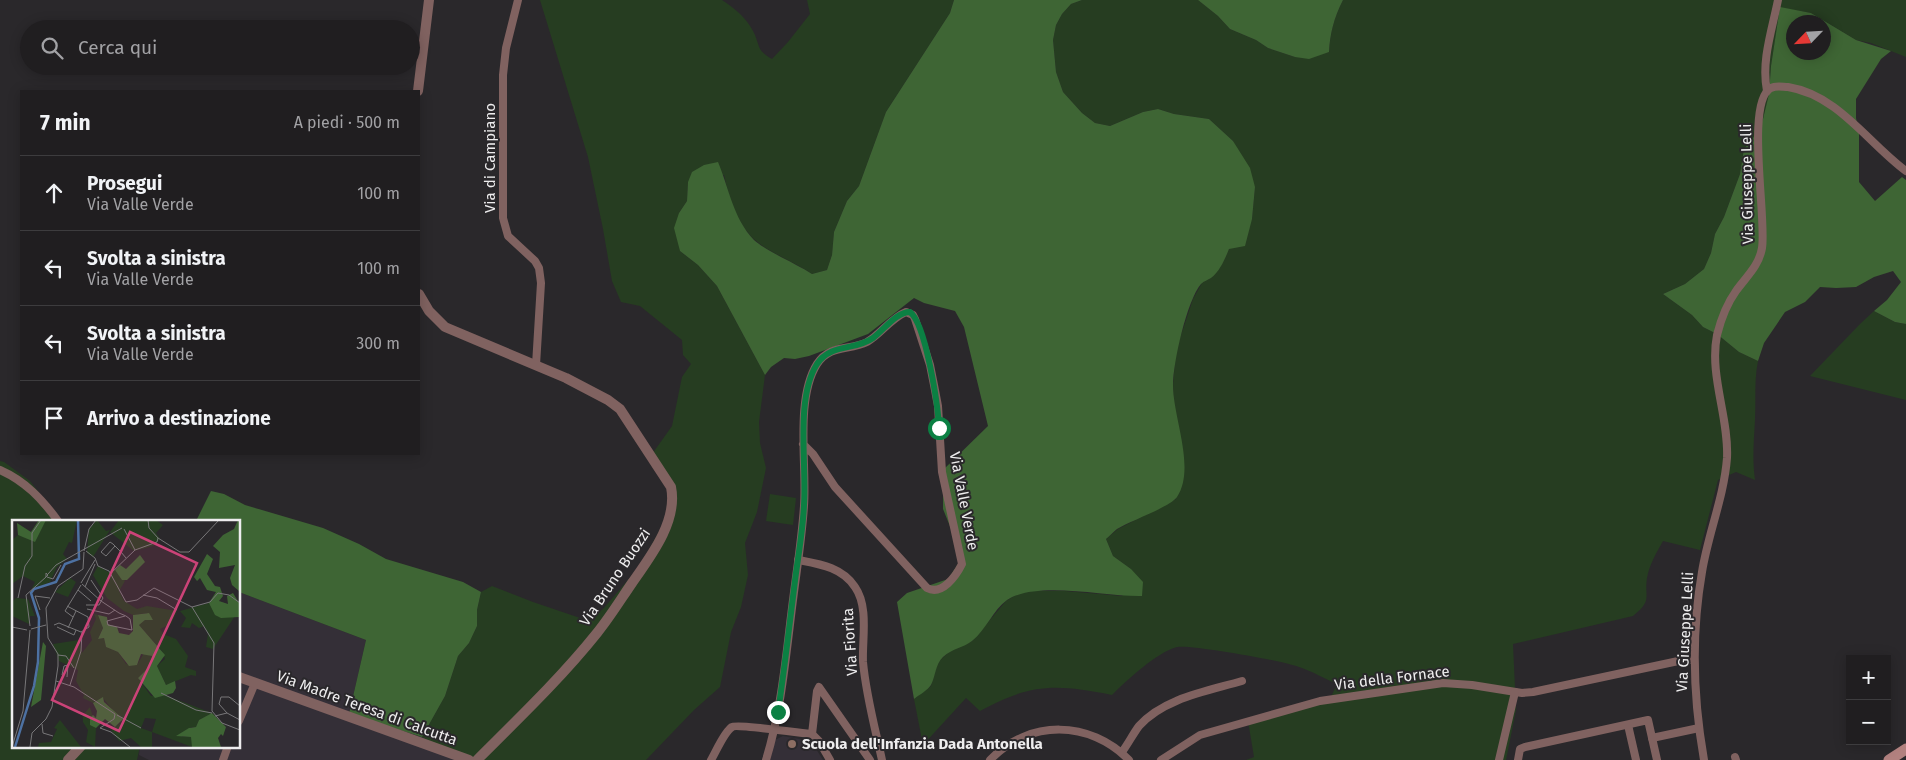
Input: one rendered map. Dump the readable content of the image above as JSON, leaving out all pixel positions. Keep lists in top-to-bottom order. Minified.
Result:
{"streets":{"street":["Via di Campiano","Via Giuseppe Lelli","Via Valle Verde","Via Bruno Buozzi","Via Fiorita","Via della Fornace","Via Madre Teresa di Calcutta"]},"crossings":[["Via di Campiano","Via Bruno Buozzi"],["Via Giuseppe Lelli","Via della Fornace"],["Via Valle Verde","Via Fiorita"]],"places":["Scuola dell'Infanzia Dada Antonella"],"north":"bottom left","page":{"search":"Cerca qui","heading":["7 min","A piedi · 500 m"],"list":[["Prosegui","Via Valle Verde","100 m"],["Svolta a sinistra","Via Valle Verde","100 m"],["Svolta a sinistra","Via Valle Verde","300 m"],"Arrivo a destinazione"],"map_buttons":["+","−"]}}
